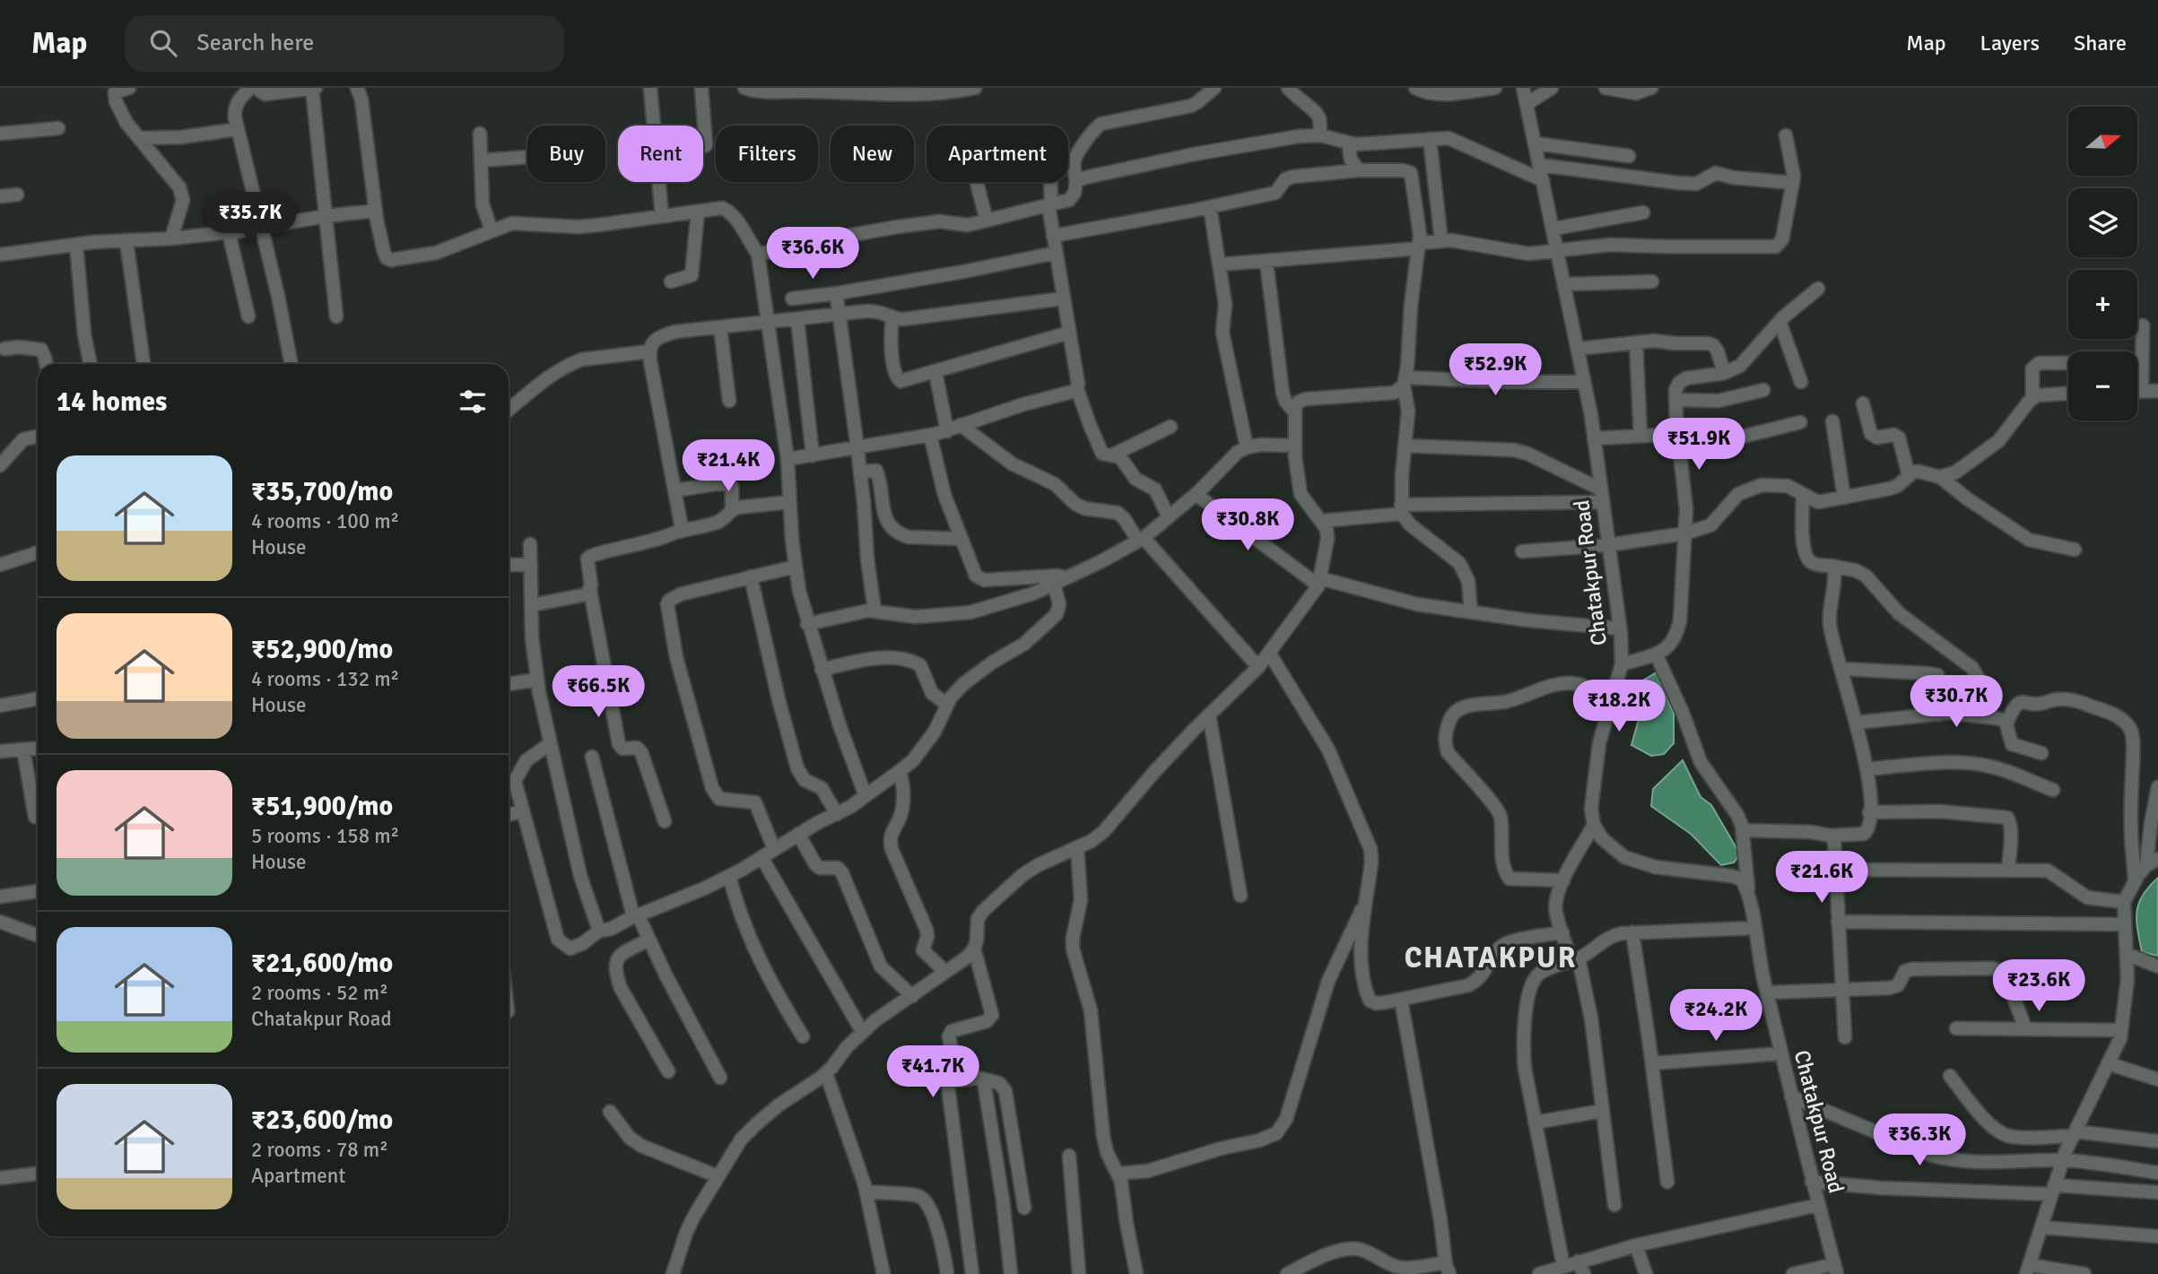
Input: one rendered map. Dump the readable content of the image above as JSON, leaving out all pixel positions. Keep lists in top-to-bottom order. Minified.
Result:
{"streets":{"street":["Chatakpur Road"]},"districts":["CHATAKPUR"],"north":"right","page":{"header":"Map","search":"Search here","nav":["Map","Layers","Share"],"map_buttons":["+","−"],"chip":["Buy","Rent","Filters","New","Apartment"],"price":["₹35.7K","₹36.6K","₹52.9K","₹51.9K","₹21.4K","₹30.8K","₹66.5K","₹30.7K","₹18.2K","₹21.6K","₹23.6K","₹24.2K","₹41.7K","₹36.3K"],"heading":"14 homes","list":[{"name":"₹35,700/mo","note":"4 rooms · 100 m² · House"},{"name":"₹52,900/mo","note":"4 rooms · 132 m² · House"},{"name":"₹51,900/mo","note":"5 rooms · 158 m² · House"},{"name":"₹21,600/mo","note":"2 rooms · 52 m² · Chatakpur Road"},{"name":"₹23,600/mo","note":"2 rooms · 78 m² · Apartment"}]}}
